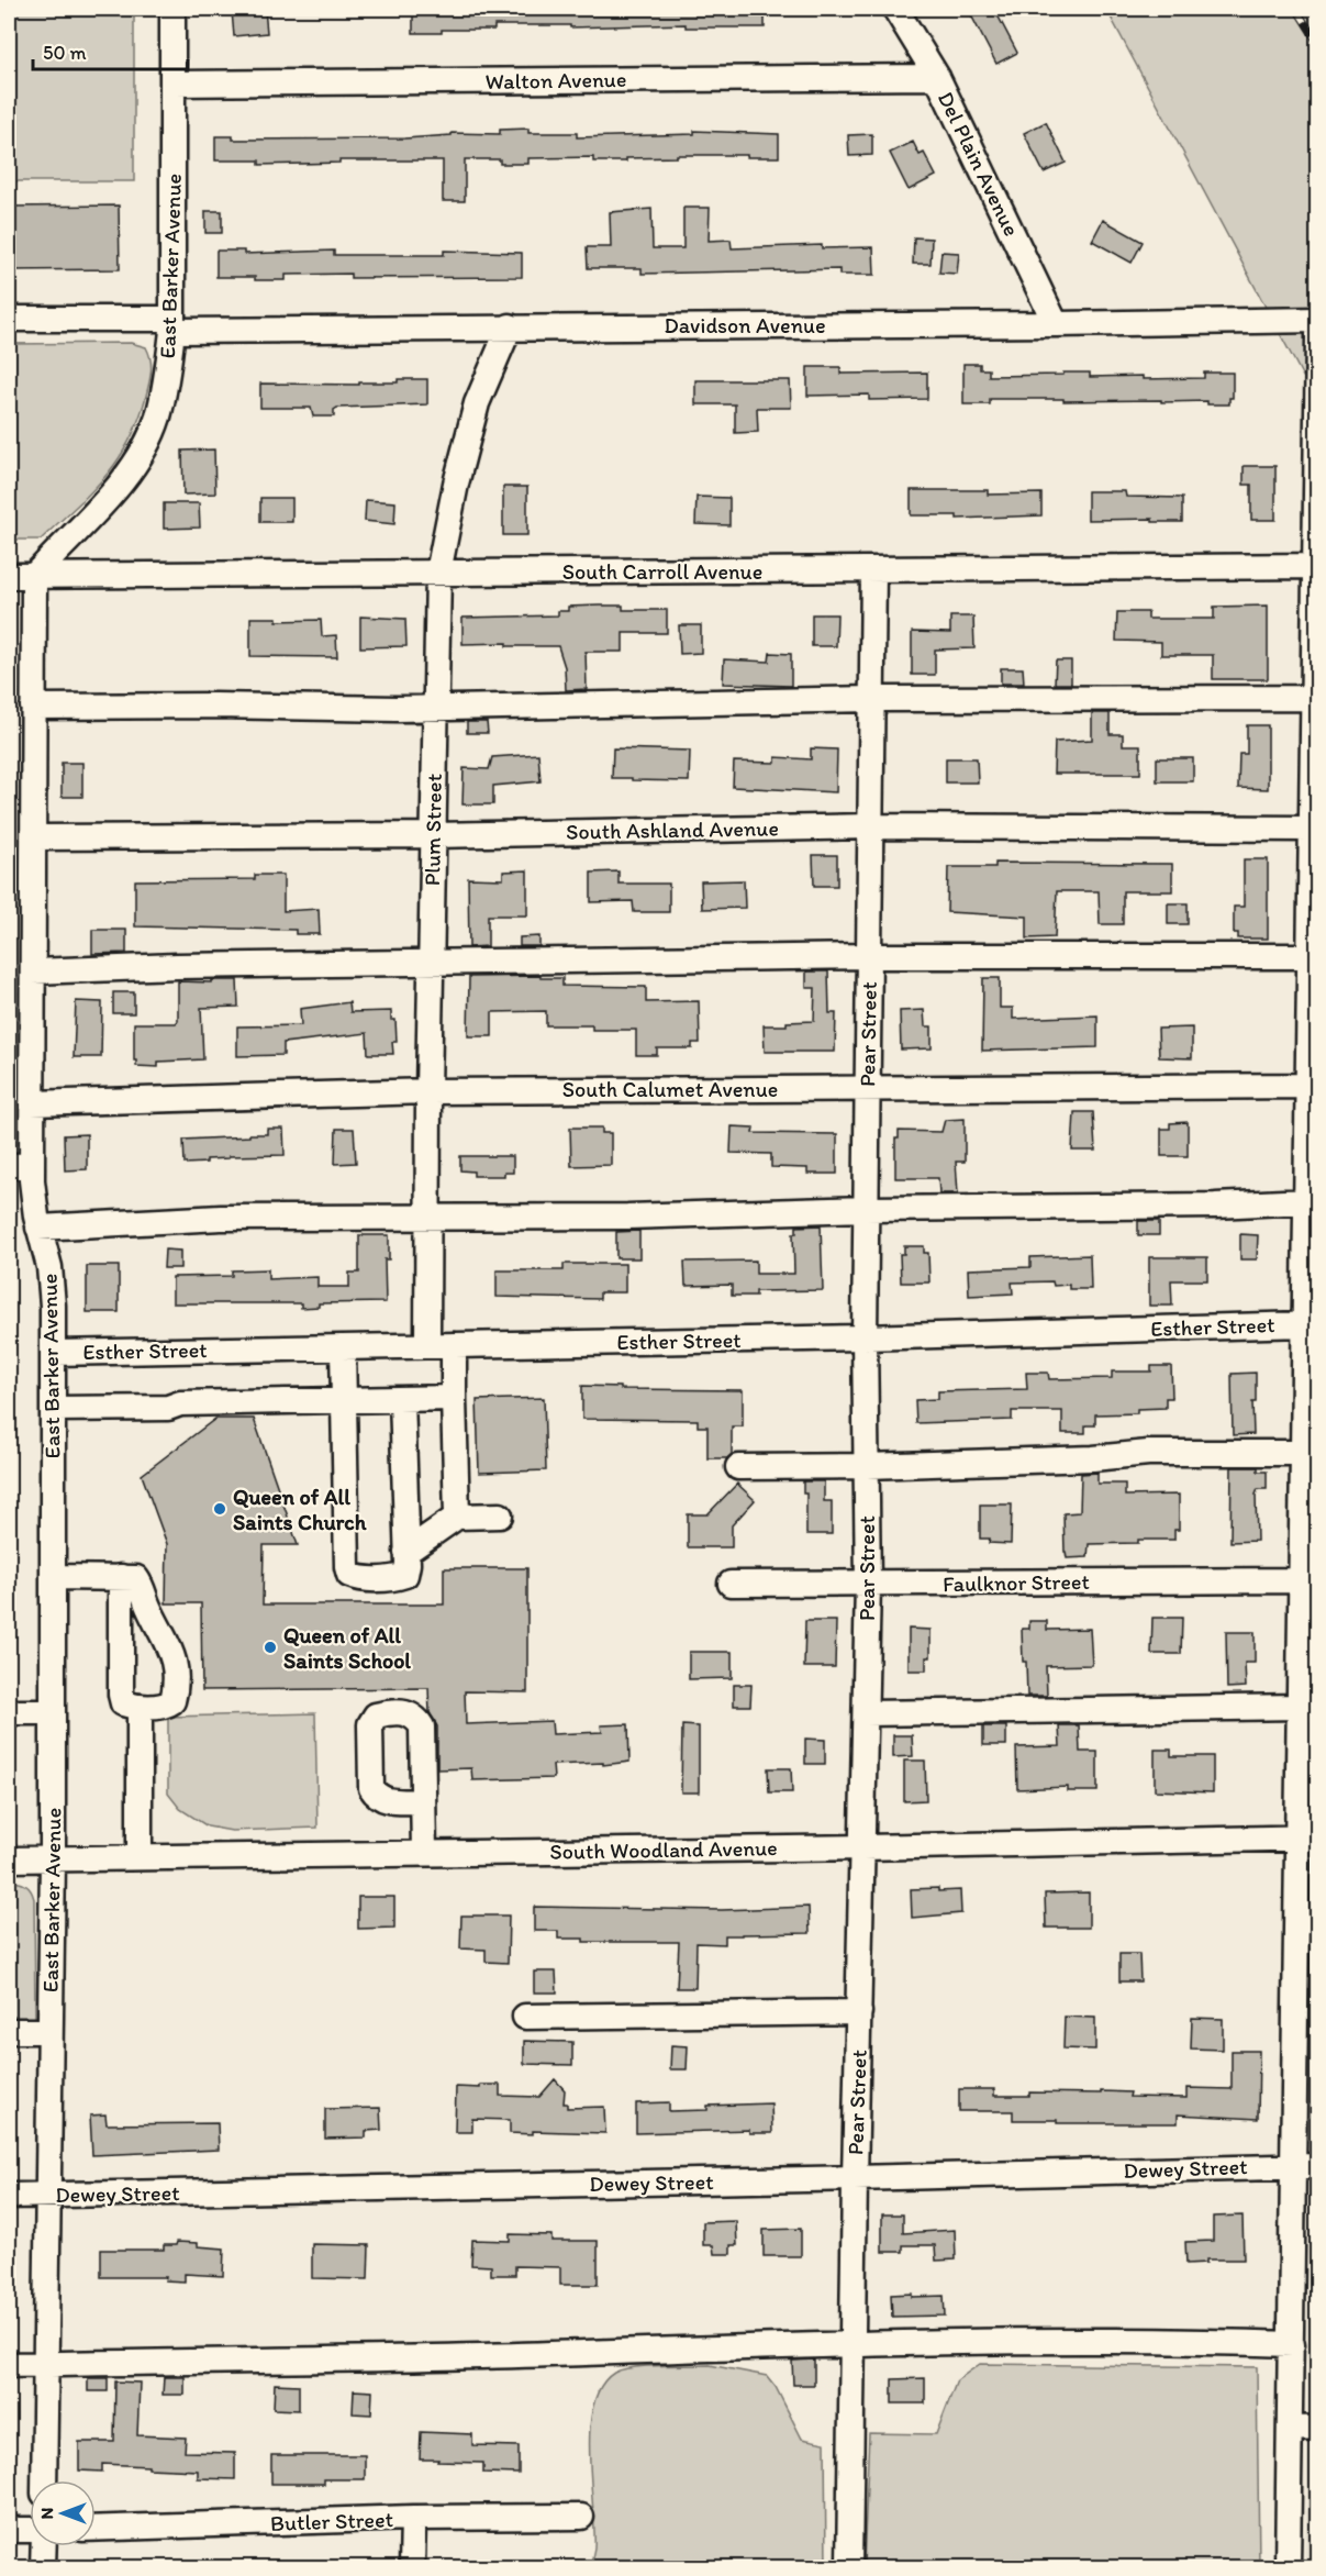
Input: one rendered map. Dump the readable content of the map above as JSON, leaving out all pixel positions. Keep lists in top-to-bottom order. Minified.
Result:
{"streets":{"street":["Walton Avenue","Del Plain Avenue","East Barker Avenue","Davidson Avenue","South Carroll Avenue","Plum Street","South Ashland Avenue","Pear Street","South Calumet Avenue","Esther Street","Faulknor Street","South Woodland Avenue","Dewey Street","Butler Street"]},"crossings":[["Walton Avenue","Del Plain Avenue"],["Walton Avenue","East Barker Avenue"],["Del Plain Avenue","Davidson Avenue"],["East Barker Avenue","Davidson Avenue"],["East Barker Avenue","South Carroll Avenue"],["East Barker Avenue","South Ashland Avenue"],["East Barker Avenue","South Calumet Avenue"],["East Barker Avenue","Esther Street"],["East Barker Avenue","South Woodland Avenue"],["East Barker Avenue","Dewey Street"],["Davidson Avenue","Plum Street"],["South Carroll Avenue","Plum Street"],["South Carroll Avenue","Pear Street"],["Plum Street","South Ashland Avenue"],["Plum Street","South Calumet Avenue"],["Plum Street","Esther Street"],["South Ashland Avenue","Pear Street"],["Pear Street","South Calumet Avenue"],["Pear Street","Esther Street"],["Pear Street","Faulknor Street"],["Pear Street","South Woodland Avenue"],["Pear Street","Dewey Street"]],"places":["Queen of All Saints Church","Queen of All Saints School"],"scale_bar":"50 m","north":"left"}
